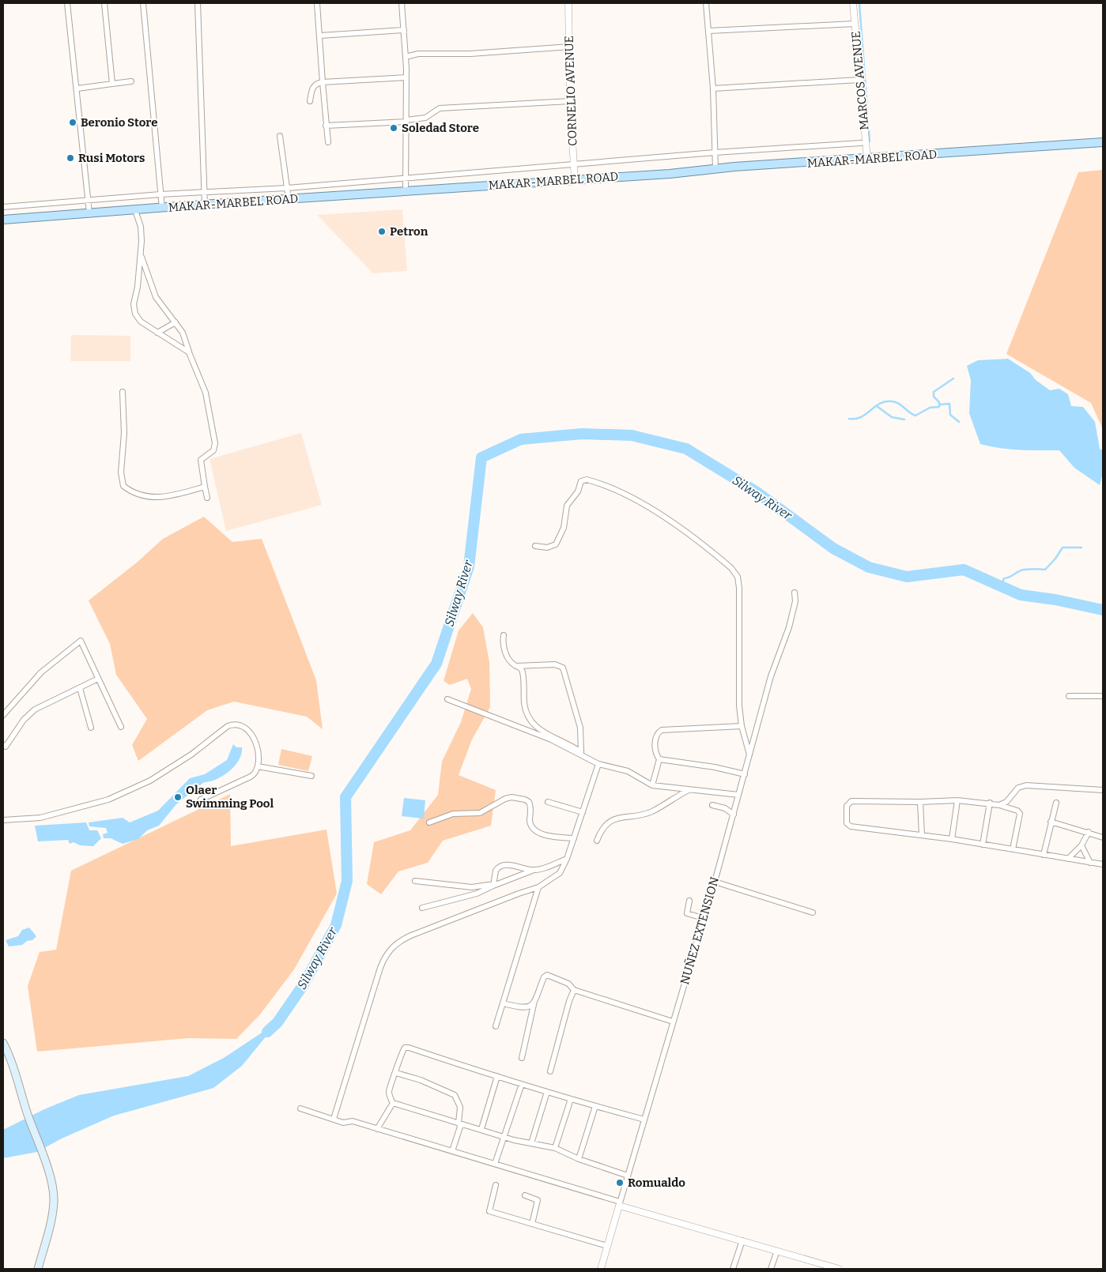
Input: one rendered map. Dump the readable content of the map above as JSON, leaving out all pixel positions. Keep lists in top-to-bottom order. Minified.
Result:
{"streets":{"main road":["MAKAR-MARBEL ROAD"],"street":["MARCOS AVENUE","CORNELIO AVENUE","NUÑEZ EXTENSION"]},"crossings":[["MARCOS AVENUE","MAKAR-MARBEL ROAD"],["CORNELIO AVENUE","MAKAR-MARBEL ROAD"]],"water":["Silway River"],"places":["Beronio Store","Soledad Store","Rusi Motors","Petron","Olaer Swimming Pool","Romualdo"]}
